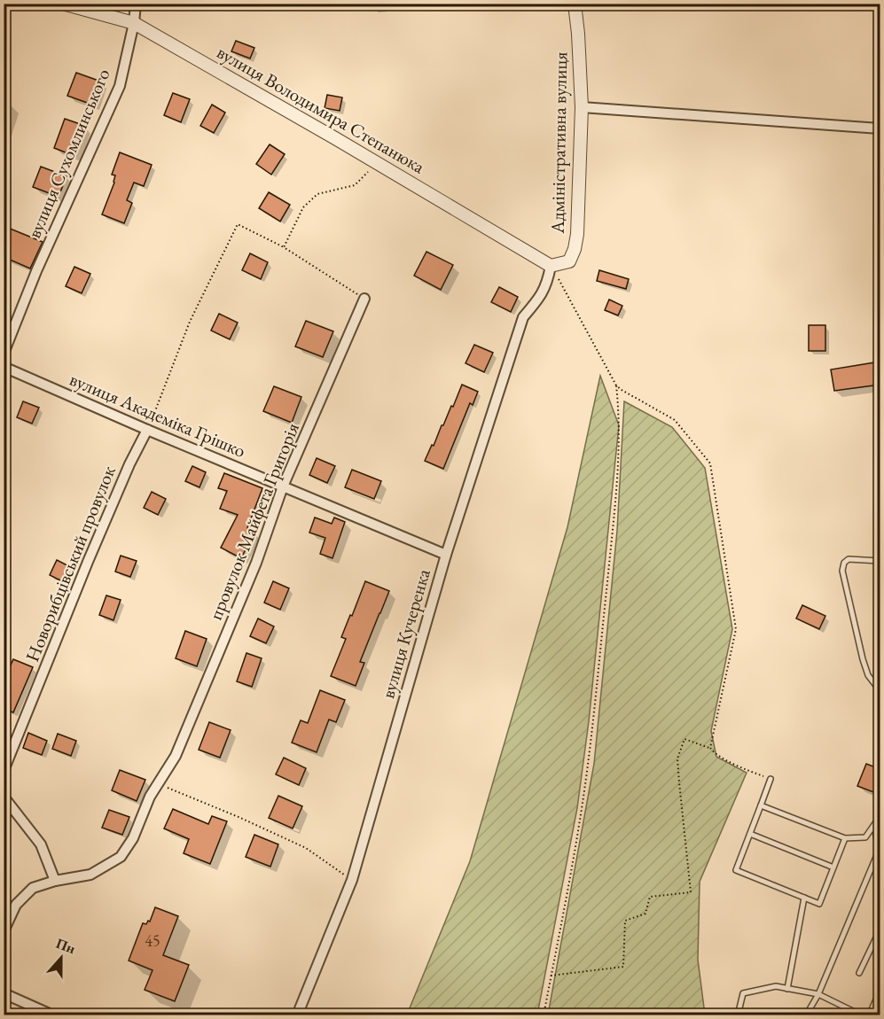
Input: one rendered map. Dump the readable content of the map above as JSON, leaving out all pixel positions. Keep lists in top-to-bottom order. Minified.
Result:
{"streets":{"street":["вулиця Володимира Степанюка","Адміністративна вулиця","вулиця Сухомлинського","вулиця Академіка Грішко","провулок Майфета Григорія","Новорибцівський провулок","вулиця Кучеренка"]},"crossings":[["вулиця Володимира Степанюка","Адміністративна вулиця"],["вулиця Володимира Степанюка","вулиця Сухомлинського"],["вулиця Володимира Степанюка","вулиця Кучеренка"],["Адміністративна вулиця","вулиця Кучеренка"],["вулиця Академіка Грішко","провулок Майфета Григорія"],["вулиця Академіка Грішко","Новорибцівський провулок"],["вулиця Академіка Грішко","вулиця Кучеренка"]],"house_numbers":["45"],"north":"top"}
